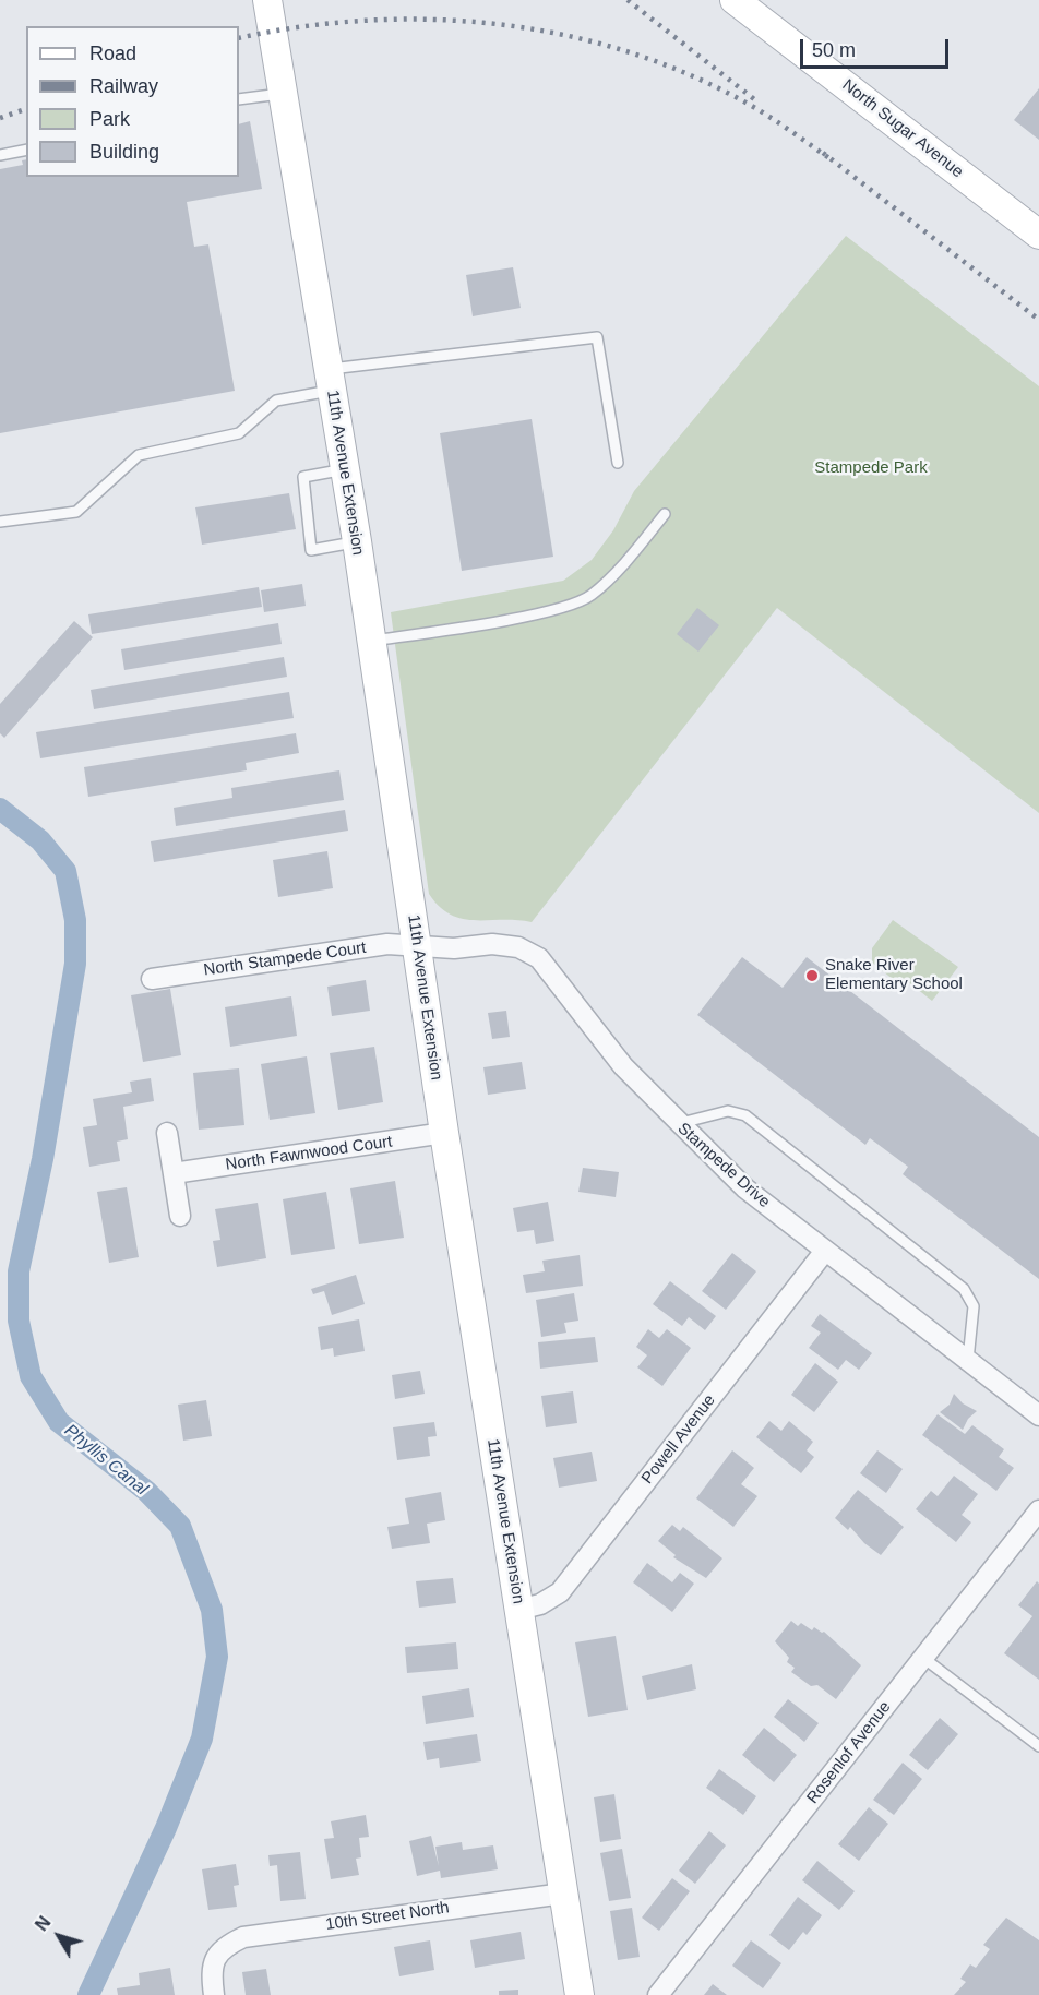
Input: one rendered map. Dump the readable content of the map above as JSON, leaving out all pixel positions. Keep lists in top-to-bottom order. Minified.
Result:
{"streets":{"street":["North Sugar Avenue","11th Avenue Extension","North Stampede Court","North Fawnwood Court","Stampede Drive","Powell Avenue","Rosenlof Avenue","10th Street North"]},"crossings":[["11th Avenue Extension","North Stampede Court"],["11th Avenue Extension","North Fawnwood Court"],["11th Avenue Extension","Stampede Drive"],["11th Avenue Extension","Powell Avenue"],["11th Avenue Extension","10th Street North"],["North Stampede Court","Stampede Drive"],["Stampede Drive","Powell Avenue"]],"water":["Phyllis Canal"],"parks":["Stampede Park"],"places":["Snake River Elementary School"],"legend":["Road","Railway","Park","Building"],"scale_bar":"50 m","north":"top left"}
